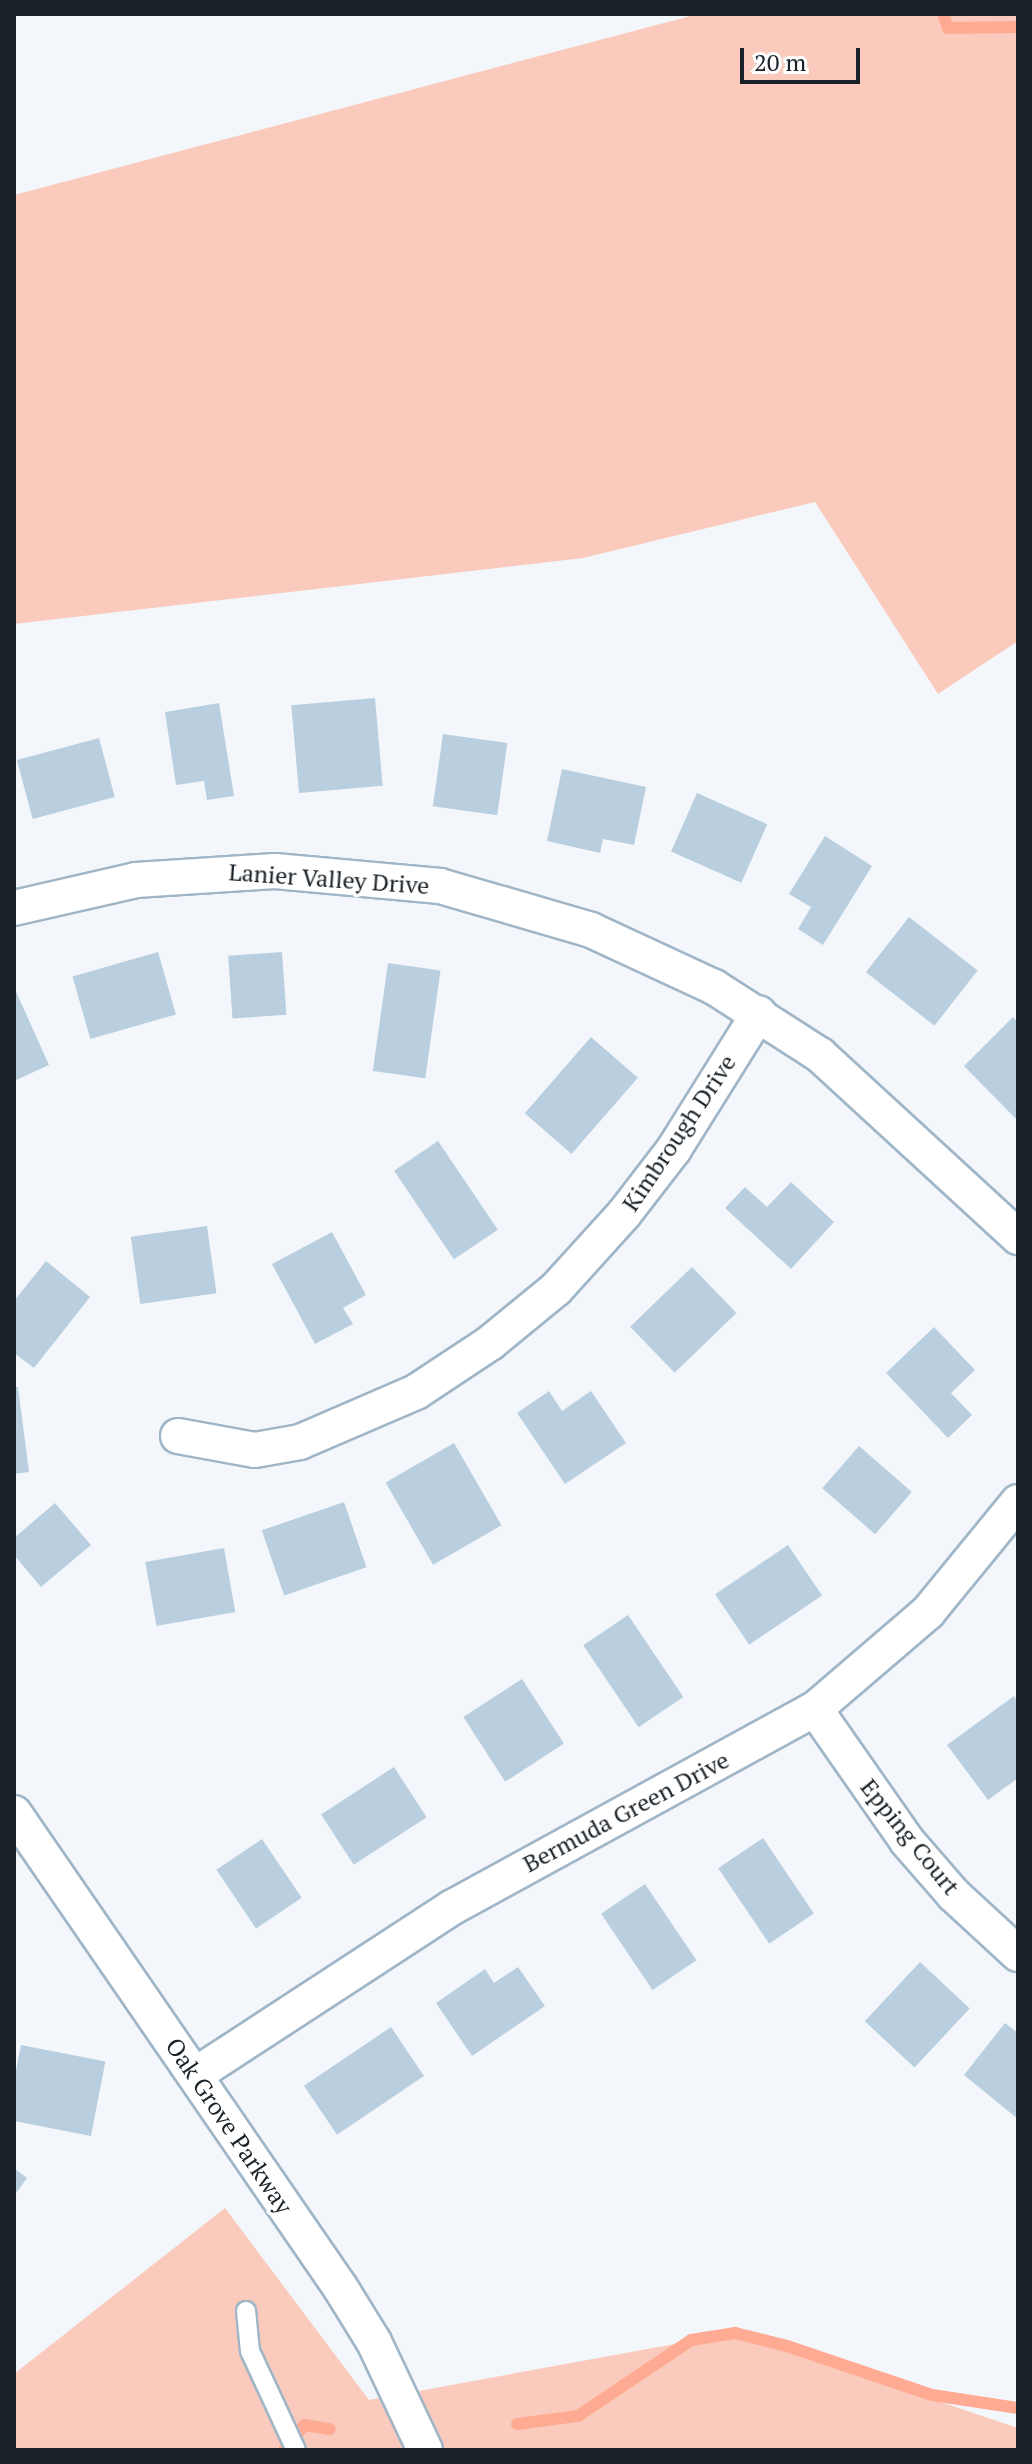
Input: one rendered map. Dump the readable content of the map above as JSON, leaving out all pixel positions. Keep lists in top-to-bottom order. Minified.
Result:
{"streets":{"street":["Lanier Valley Drive","Kimbrough Drive","Bermuda Green Drive","Epping Court","Oak Grove Parkway"]},"crossings":[["Lanier Valley Drive","Kimbrough Drive"],["Bermuda Green Drive","Epping Court"],["Bermuda Green Drive","Oak Grove Parkway"]],"scale_bar":"20 m"}
